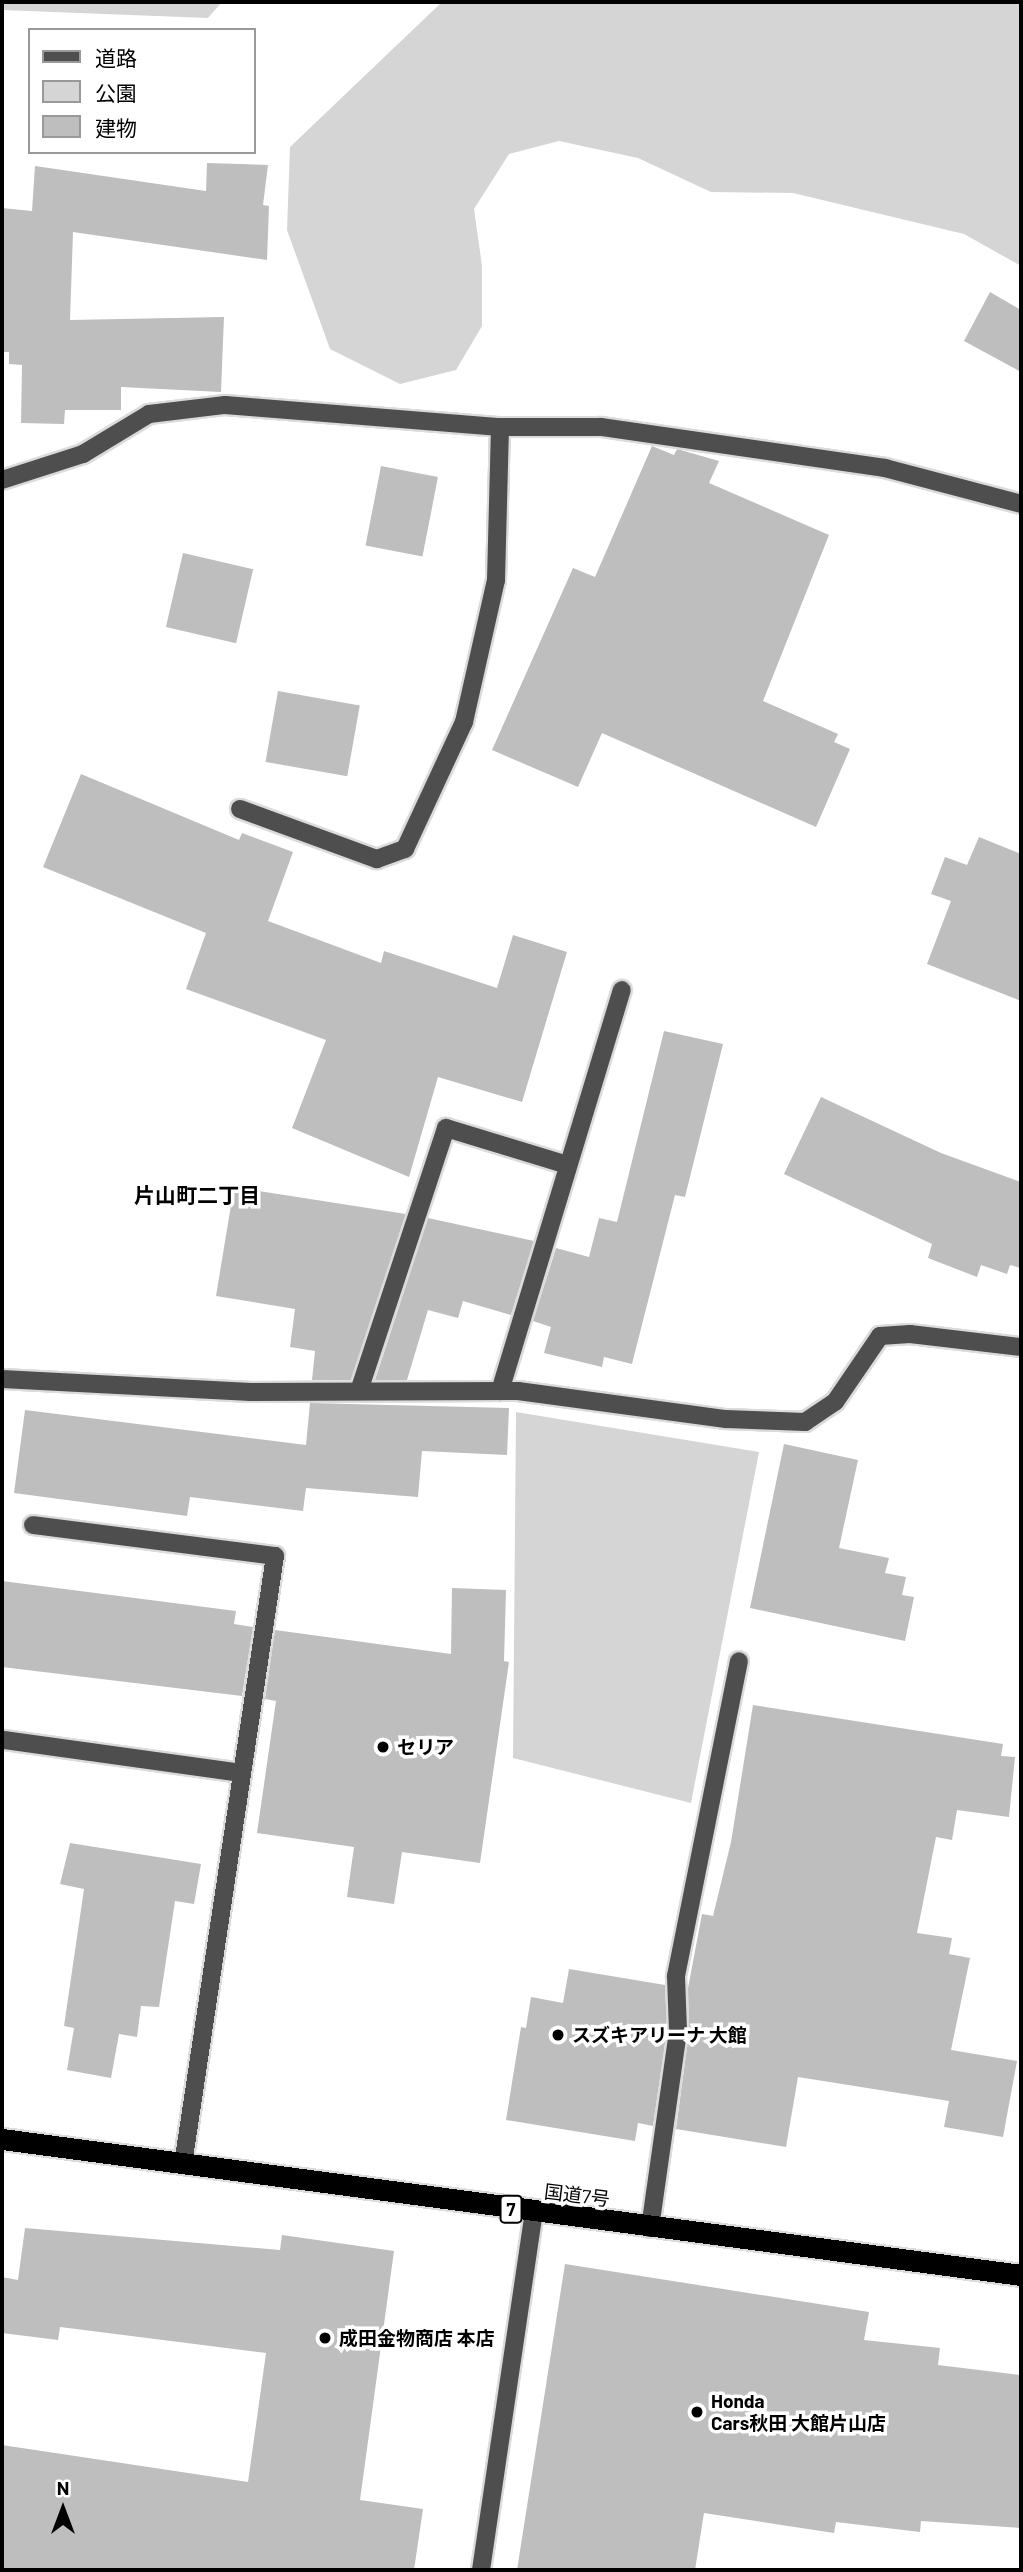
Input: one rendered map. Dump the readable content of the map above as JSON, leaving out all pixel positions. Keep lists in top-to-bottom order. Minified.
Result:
{"streets":{"highway":["国道7号","7"]},"districts":["片山町二丁目"],"places":["セリア","スズキアリーナ 大館","成田金物商店 本店","Honda Cars秋田 大館片山店"],"legend":["道路","公園","建物"],"north":"top"}
